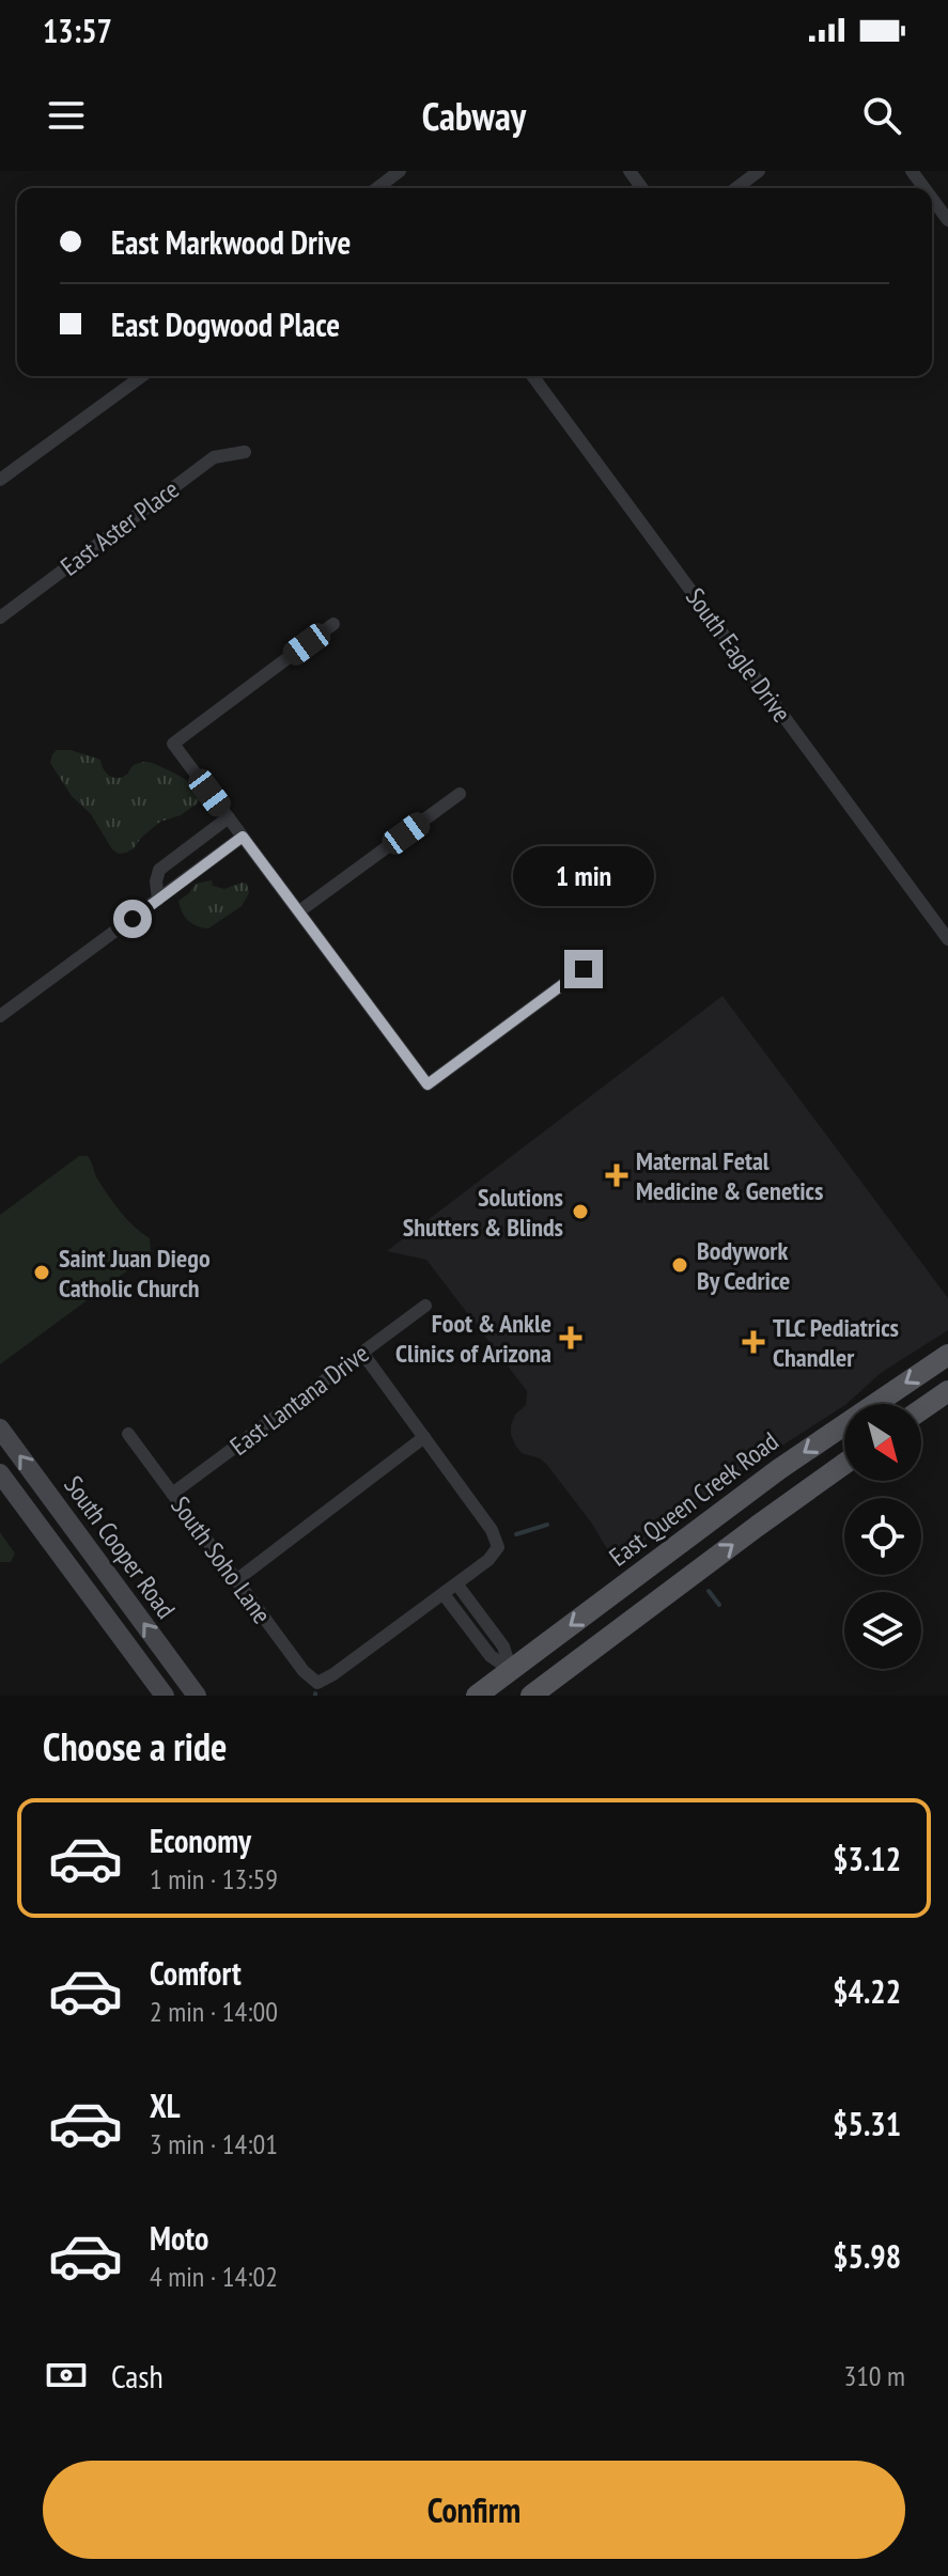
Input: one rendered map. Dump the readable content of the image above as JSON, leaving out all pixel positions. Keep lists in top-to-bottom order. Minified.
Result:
{"streets":{"main road":["East Queen Creek Road","South Cooper Road"],"street":["East Aster Place","South Eagle Drive","East Lantana Drive","South Soho Lane"]},"crossings":[["East Lantana Drive","South Soho Lane"]],"places":{"health":["Maternal Fetal Medicine & Genetics","Foot & Ankle Clinics of Arizona","TLC Pediatrics Chandler"],"other":["Solutions Shutters & Blinds","Bodywork By Cedrice","Saint Juan Diego Catholic Church"]},"north":"bottom right","page":{"status":"13:57","header":"Cabway","banner":["East Markwood Drive","East Dogwood Place"],"bubble":"1 min","heading":"Choose a ride","list":[{"name":"Economy","note":"1 min · 13:59","value":"$3.12"},{"name":"Comfort","note":"2 min · 14:00","value":"$4.22"},{"name":"XL","note":"3 min · 14:01","value":"$5.31"},{"name":"Moto","note":"4 min · 14:02","value":"$5.98"}],"pay":["Cash","310 m"],"buttons":"Confirm"}}
